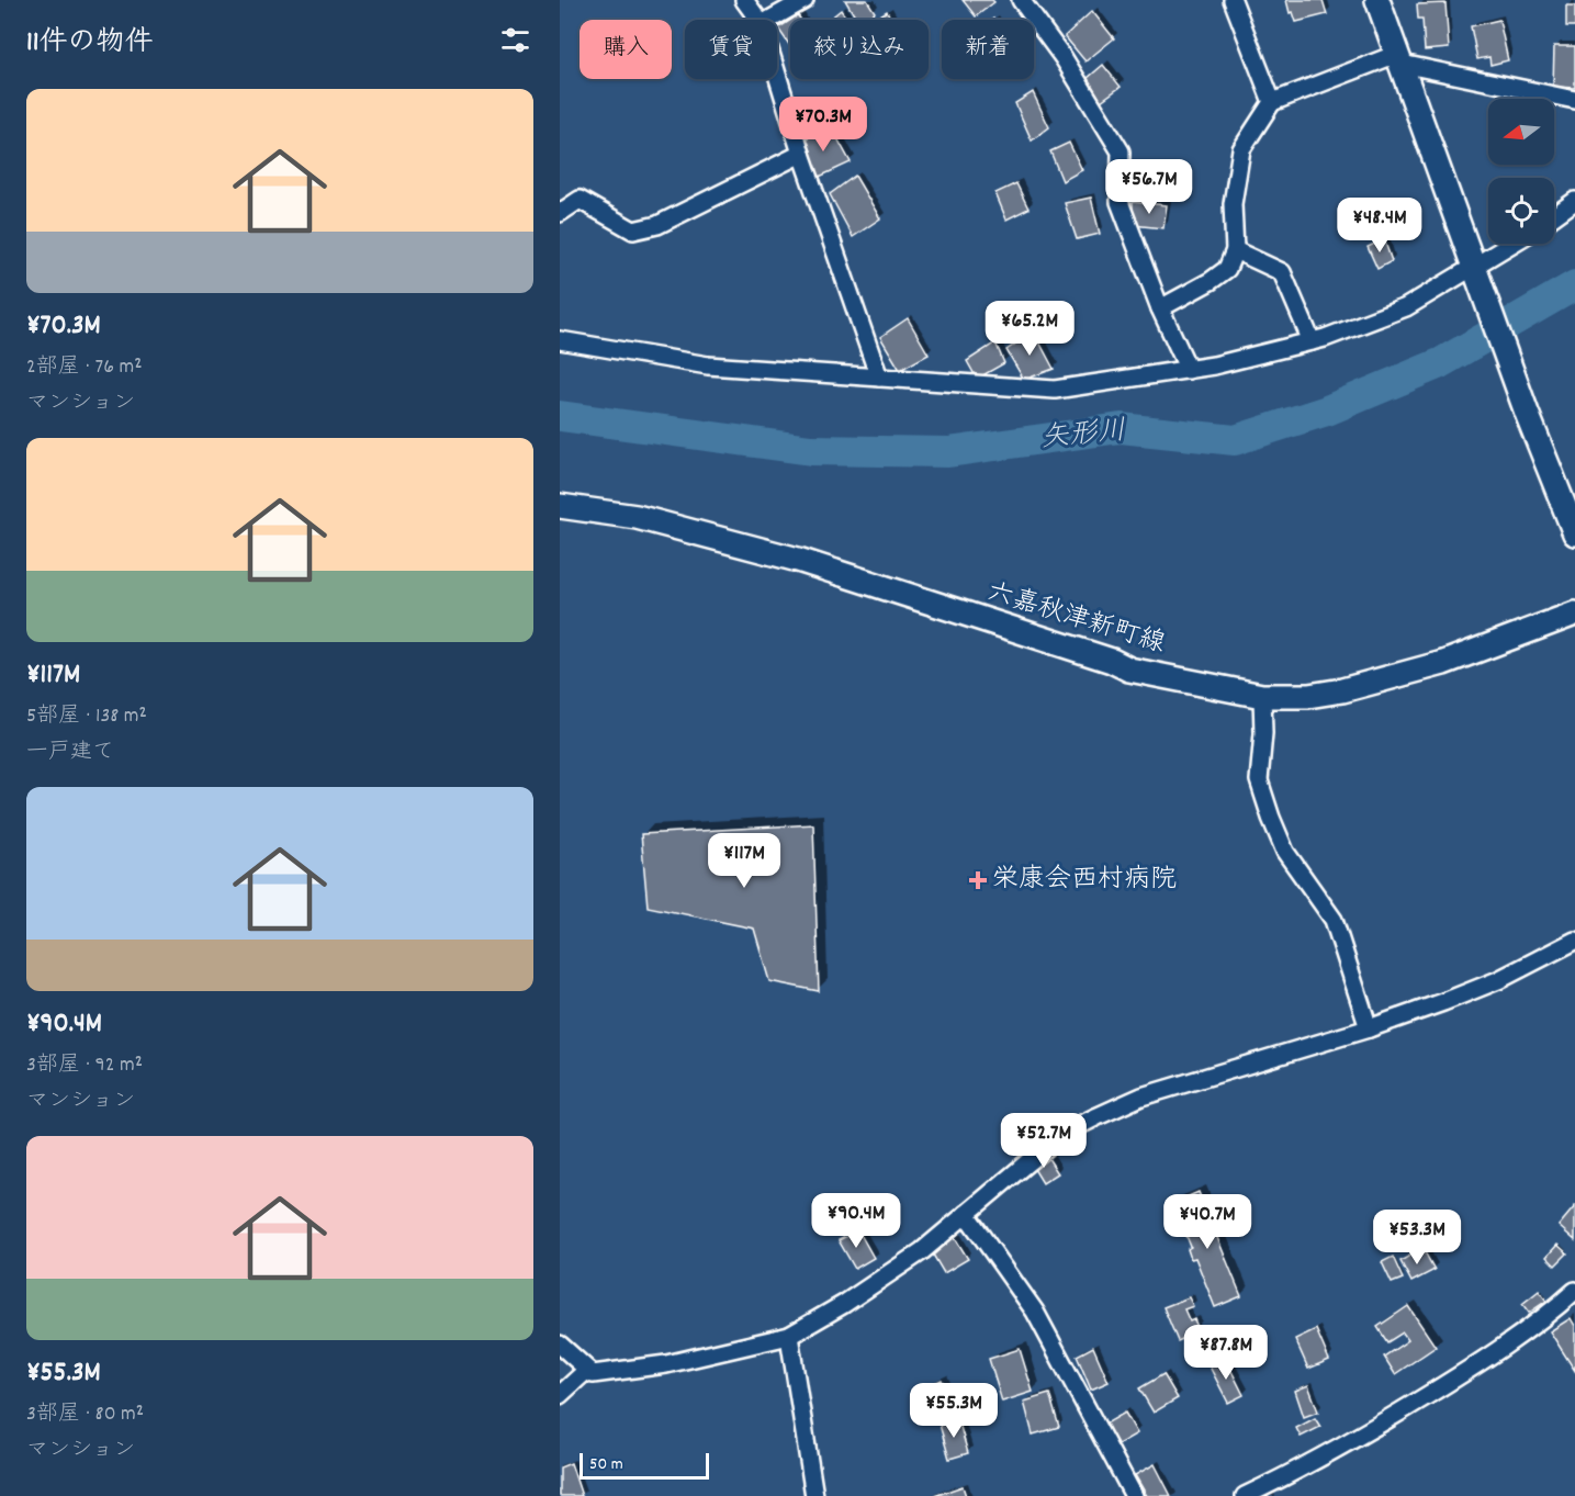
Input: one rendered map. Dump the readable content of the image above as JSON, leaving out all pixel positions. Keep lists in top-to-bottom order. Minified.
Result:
{"streets":{"main road":["六嘉秋津新町線"]},"water":["矢形川"],"places":{"health":["栄康会西村病院"]},"scale_bar":"50 m","north":"left","page":{"heading":"11件の物件","chip":["購入","賃貸","絞り込み","新着"],"list":[{"name":"¥70.3M","note":"2部屋 · 76 m² · マンション"},{"name":"¥117M","note":"5部屋 · 138 m² · 一戸建て"},{"name":"¥90.4M","note":"3部屋 · 92 m² · マンション"},{"name":"¥55.3M","note":"3部屋 · 80 m² · マンション"}],"price":["¥70.3M","¥56.7M","¥48.4M","¥65.2M","¥117M","¥52.7M","¥90.4M","¥40.7M","¥53.3M","¥87.8M","¥55.3M"],"scale":"50 m"}}
